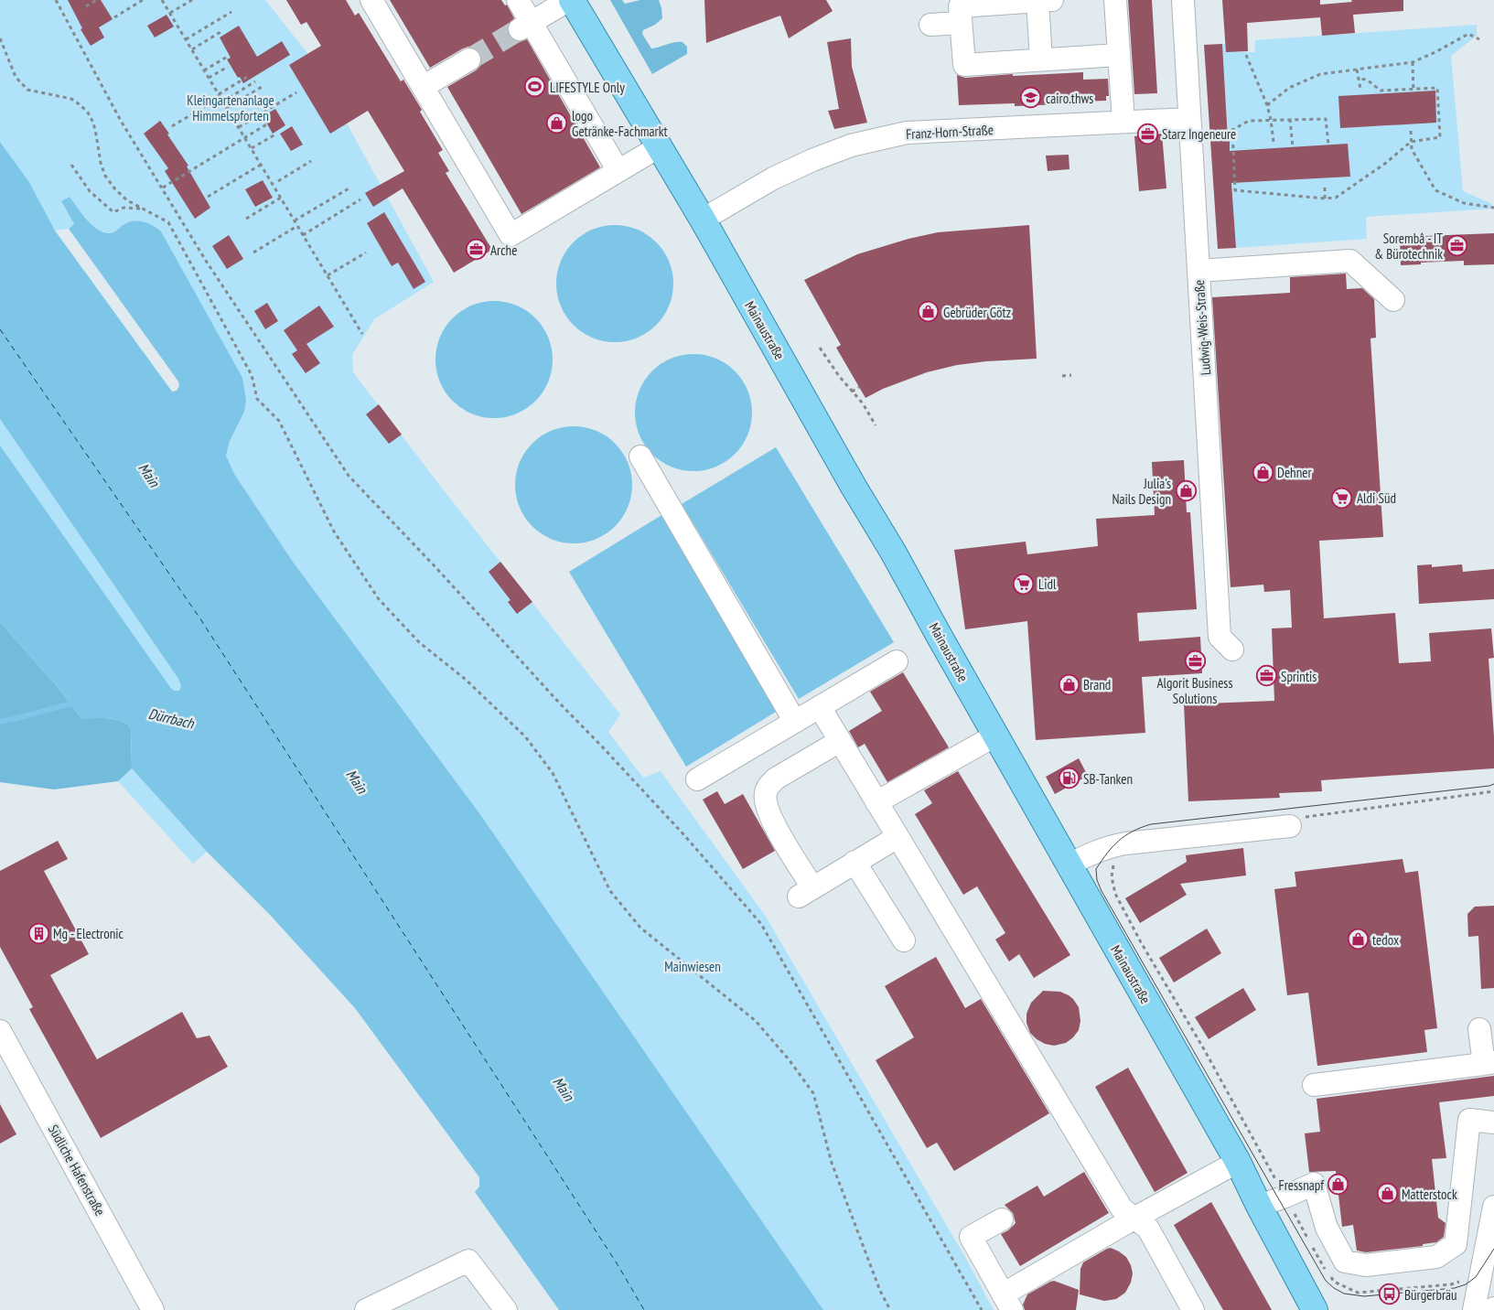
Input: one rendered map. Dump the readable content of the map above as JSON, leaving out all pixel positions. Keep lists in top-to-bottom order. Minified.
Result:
{"streets":{"main road":["Mainaustraße"],"street":["Franz-Horn-Straße","Ludwig-Weis-Straße","Südliche Hafenstraße"]},"crossings":[["Franz-Horn-Straße","Ludwig-Weis-Straße"],["Franz-Horn-Straße","Mainaustraße"]],"water":["Main","Dürrbach"],"parks":["Kleingartenanlage Himmelspforten","Mainwiesen"],"places":{"sports":["LIFESTYLE Only"],"school or university":["cairo.thws"],"shop":["logo Getränke-Fachmarkt","Gebrüder Götz","Dehner","Julia's Nails Design","Brand","tedox","Fressnapf","Matterstock"],"office":["Starz Ingeneure","Sorembâ - IT & Bürotechnik","Arche","Algorit Business Solutions","Sprintis"],"supermarket":["Aldi Süd","Lidl"],"fuel station":["SB-Tanken"],"building":["Mg - Electronic"],"bus stop":["Bürgerbräu"]}}
